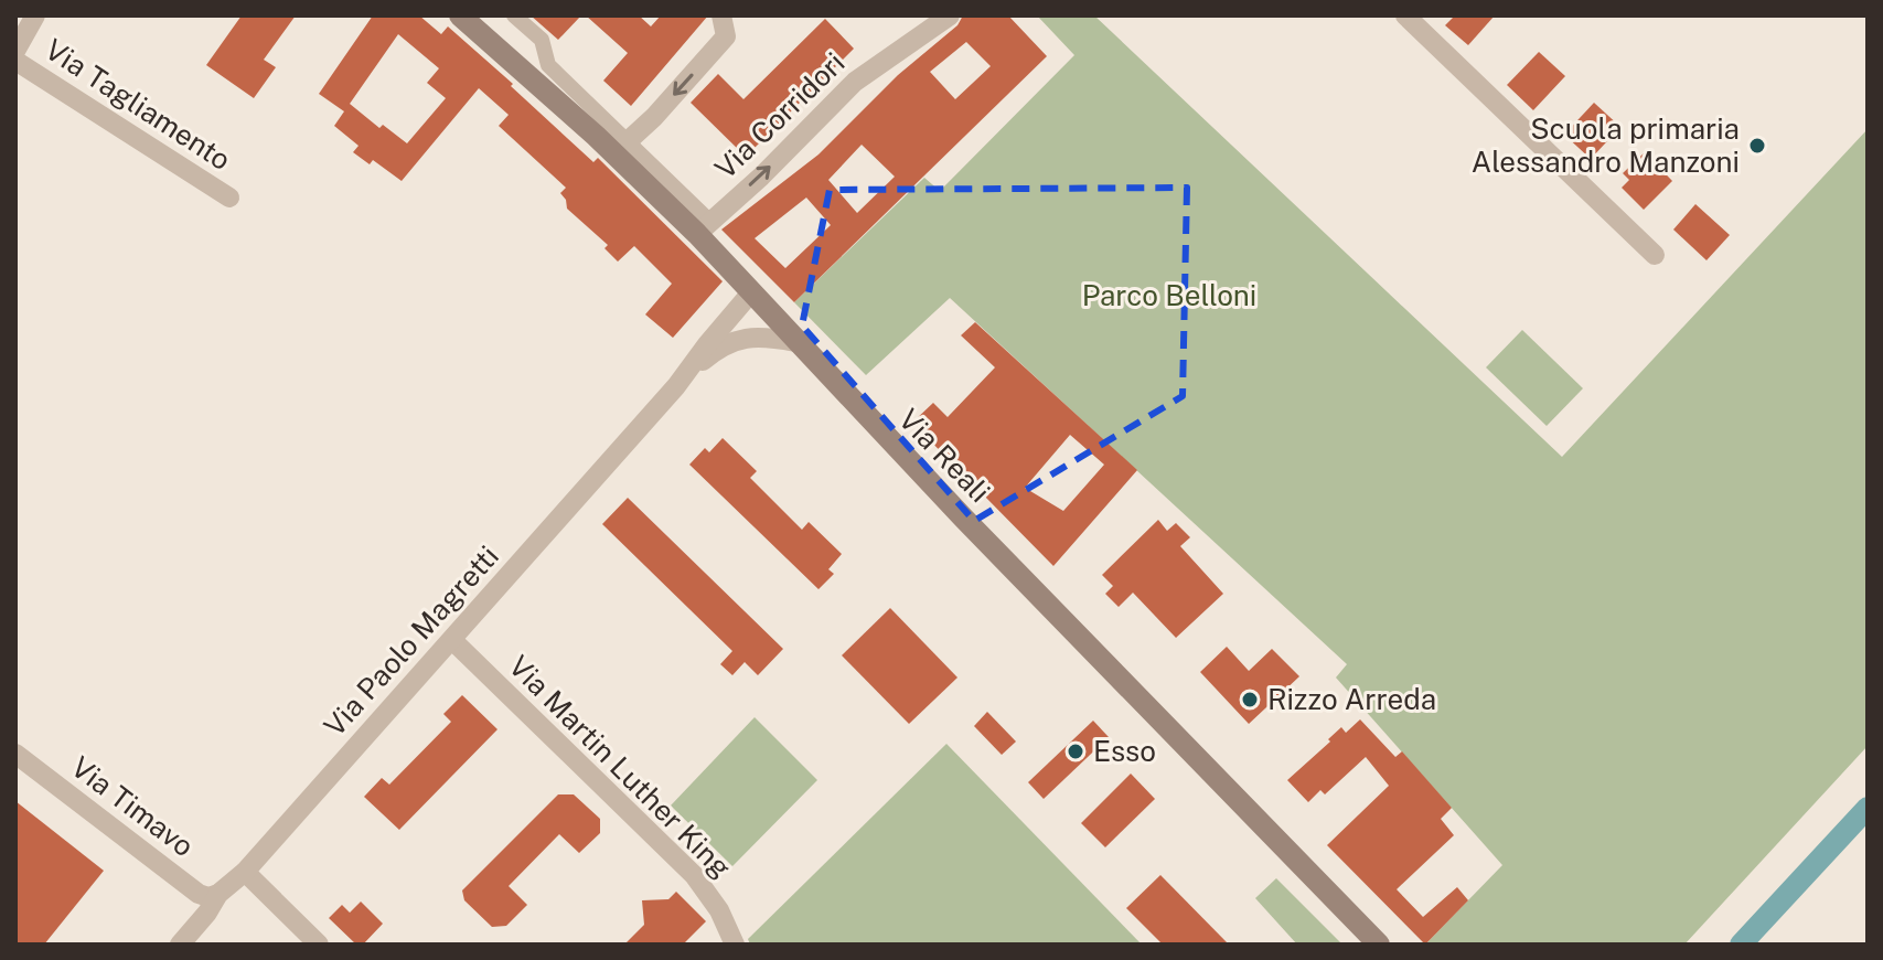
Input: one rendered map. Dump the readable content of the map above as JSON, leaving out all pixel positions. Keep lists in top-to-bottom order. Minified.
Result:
{"streets":{"main road":["Via Reali"],"street":["Via Tagliamento","Via Corridori","Via Paolo Magretti","Via Martin Luther King","Via Timavo"]},"crossings":[["Via Corridori","Via Reali"],["Via Reali","Via Paolo Magretti"],["Via Paolo Magretti","Via Martin Luther King"],["Via Paolo Magretti","Via Timavo"]],"parks":["Parco Belloni"],"places":["Scuola primaria Alessandro Manzoni","Rizzo Arreda","Esso"]}
